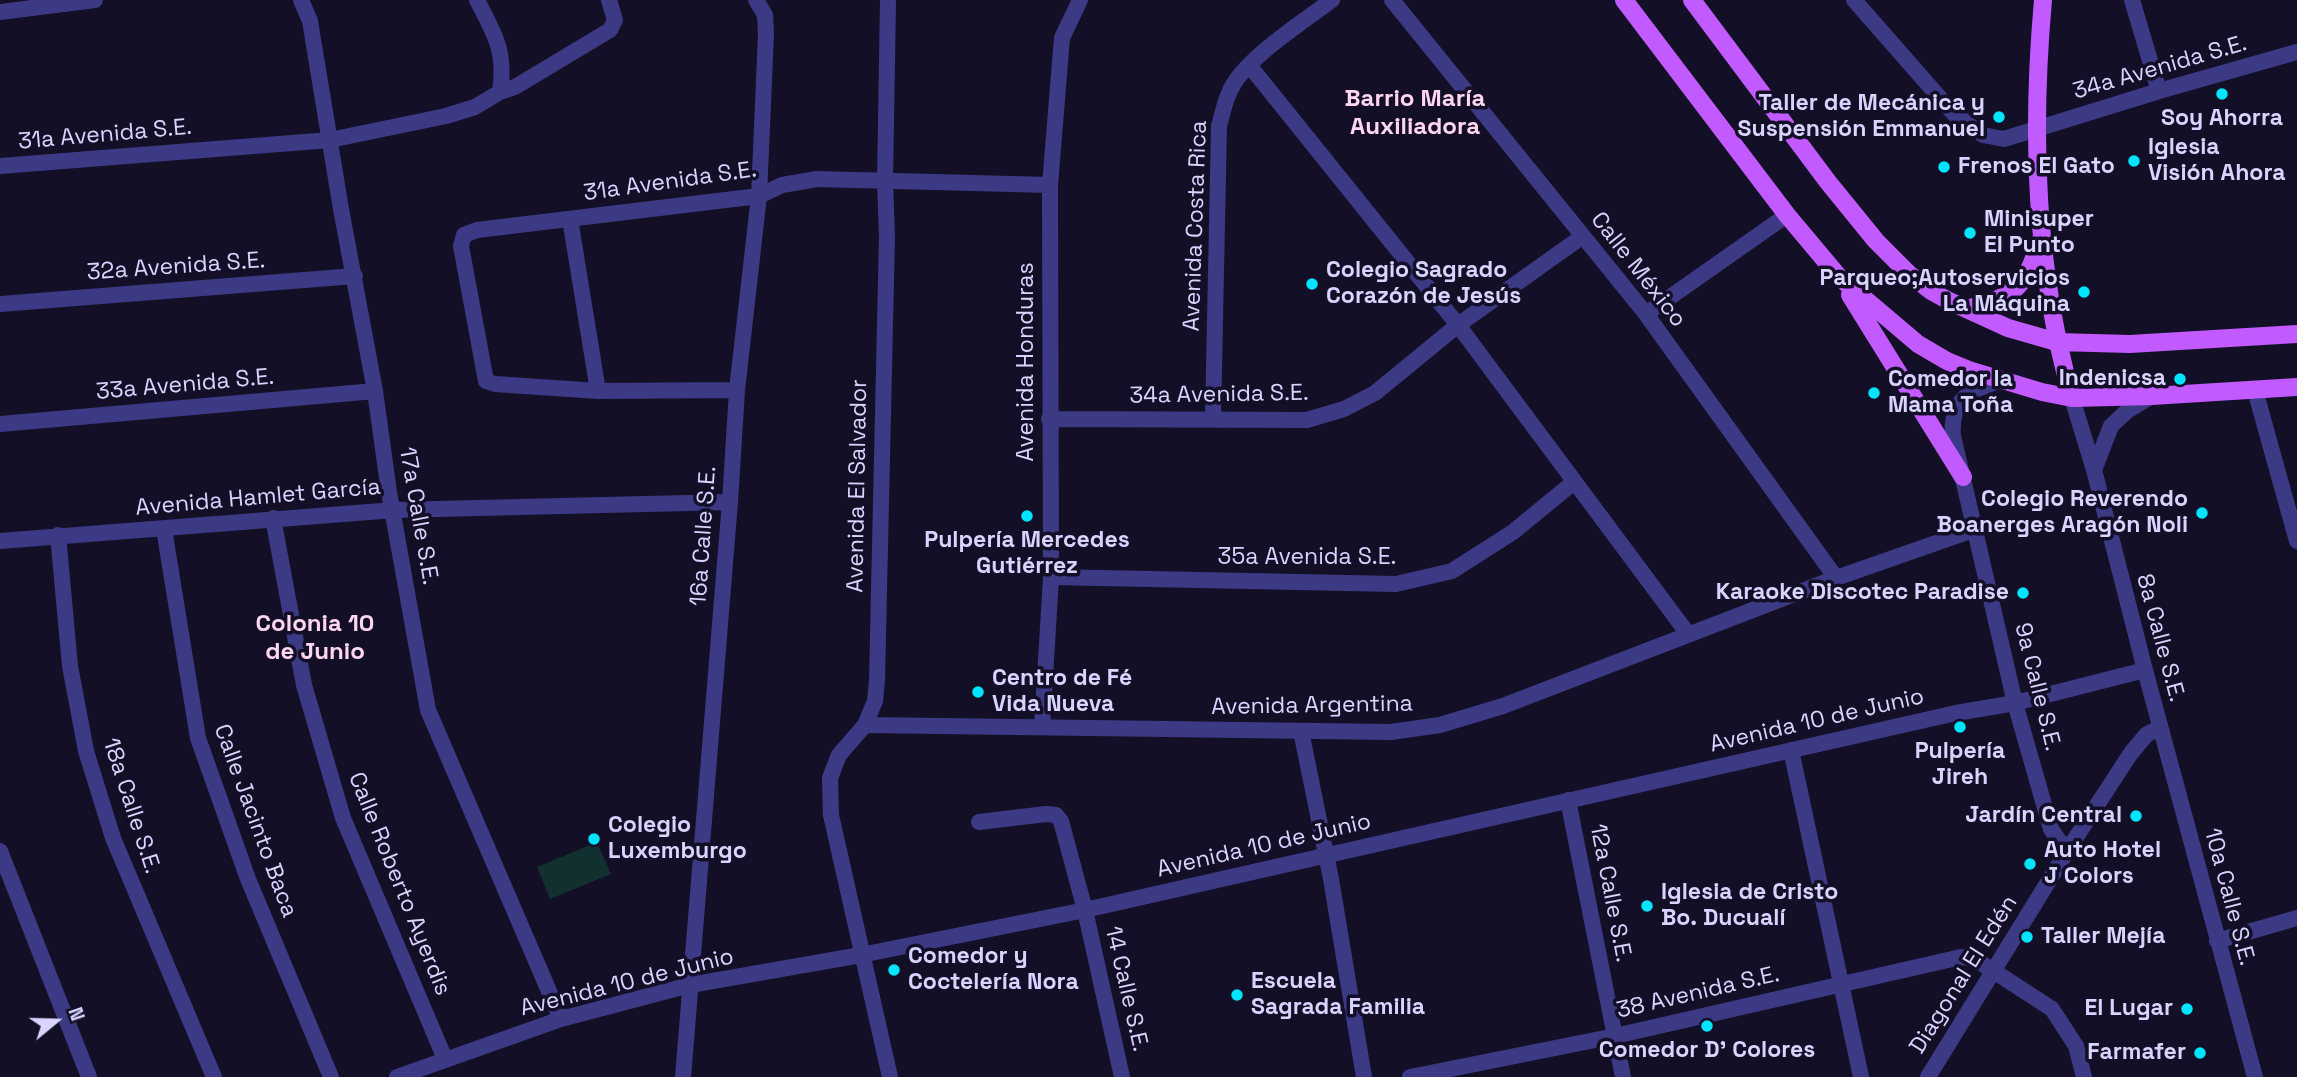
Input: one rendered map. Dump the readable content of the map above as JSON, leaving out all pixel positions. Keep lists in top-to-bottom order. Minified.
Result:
{"streets":{"street":["34a Avenida S.E.","31a Avenida S.E.","Avenida Costa Rica","32a Avenida S.E.","Calle México","Avenida Honduras","33a Avenida S.E.","Avenida El Salvador","Avenida Hamlet García","17a Calle S.E.","16a Calle S.E.","35a Avenida S.E.","8a Calle S.E.","9a Calle S.E.","Avenida Argentina","Avenida 10 de Junio","18a Calle S.E.","Calle Jacinto Baca","Calle Roberto Ayerdis","12a Calle S.E.","10a Calle S.E.","Diagonal El Edén","14 Calle S.E.","38 Avenida S.E."]},"crossings":[["34a Avenida S.E.","Avenida Costa Rica"],["34a Avenida S.E.","Calle México"],["34a Avenida S.E.","Avenida Honduras"],["31a Avenida S.E.","Avenida Honduras"],["31a Avenida S.E.","Avenida El Salvador"],["31a Avenida S.E.","17a Calle S.E."],["31a Avenida S.E.","16a Calle S.E."],["32a Avenida S.E.","17a Calle S.E."],["Calle México","Avenida Argentina"],["Avenida Honduras","35a Avenida S.E."],["Avenida Honduras","Avenida Argentina"],["33a Avenida S.E.","17a Calle S.E."],["Avenida El Salvador","Avenida Argentina"],["Avenida El Salvador","Avenida 10 de Junio"],["Avenida Hamlet García","17a Calle S.E."],["Avenida Hamlet García","16a Calle S.E."],["Avenida Hamlet García","18a Calle S.E."],["Avenida Hamlet García","Calle Jacinto Baca"],["Avenida Hamlet García","Calle Roberto Ayerdis"],["17a Calle S.E.","Avenida 10 de Junio"],["16a Calle S.E.","Avenida 10 de Junio"],["8a Calle S.E.","Avenida 10 de Junio"],["8a Calle S.E.","10a Calle S.E."],["8a Calle S.E.","Diagonal El Edén"],["9a Calle S.E.","Avenida Argentina"],["9a Calle S.E.","Avenida 10 de Junio"],["9a Calle S.E.","Diagonal El Edén"],["Avenida 10 de Junio","Calle Roberto Ayerdis"],["Avenida 10 de Junio","12a Calle S.E."],["Avenida 10 de Junio","14 Calle S.E."],["12a Calle S.E.","38 Avenida S.E."],["10a Calle S.E.","Diagonal El Edén"],["Diagonal El Edén","38 Avenida S.E."]],"districts":["Barrio María Auxiliadora","Colonia 10 de Junio"],"places":["Soy Ahorra","Taller de Mecánica y Suspensión Emmanuel","Iglesia Visión Ahora","Frenos El Gato","Minisuper El Punto","Colegio Sagrado Corazón de Jesús","Parqueo;Autoservicios La Máquina","Indenicsa","Comedor la Mama Toña","Colegio Reverendo Boanerges Aragón Noli","Pulpería Mercedes Gutiérrez","Karaoke Discotec Paradise","Centro de Fé Vida Nueva","Pulpería Jireh","Jardín Central","Colegio Luxemburgo","Auto Hotel J Colors","Iglesia de Cristo Bo. Ducualí","Taller Mejía","Comedor y Coctelería Nora","Escuela Sagrada Familia","El Lugar","Comedor D' Colores","Farmafer"],"north":"right"}
